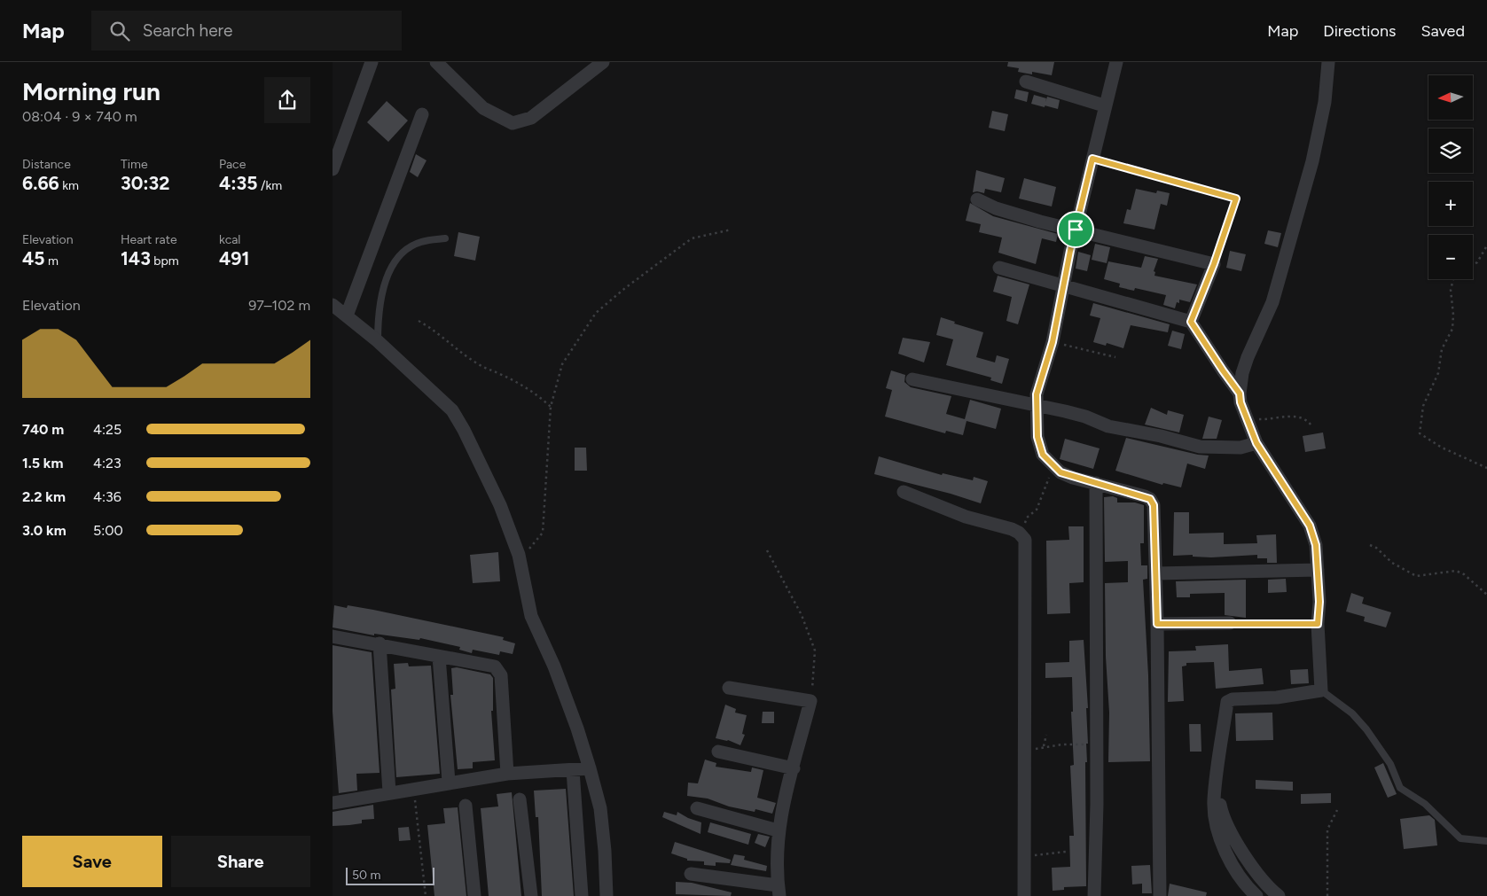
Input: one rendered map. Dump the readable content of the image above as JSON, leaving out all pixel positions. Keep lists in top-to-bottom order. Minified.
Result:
{"scale_bar":"50 m","north":"left","page":{"header":"Map","search":"Search here","nav":["Map","Directions","Saved"],"heading":["Morning run","08:04 · 9 × 740 m"],"map_buttons":["+","−"],"stats":[["Distance","6.66 km"],["Time","30:32"],["Pace","4:35 /km"],["Elevation","45 m"],["Heart rate","143 bpm"],["kcal","491"]],"chart":["Elevation","97–102 m"],"list":[{"name":"740 m","note":"4:25"},{"name":"1.5 km","note":"4:23"},{"name":"2.2 km","note":"4:36"},{"name":"3.0 km","note":"5:00"}],"buttons":["Save","Share"],"scale":"50 m"}}
